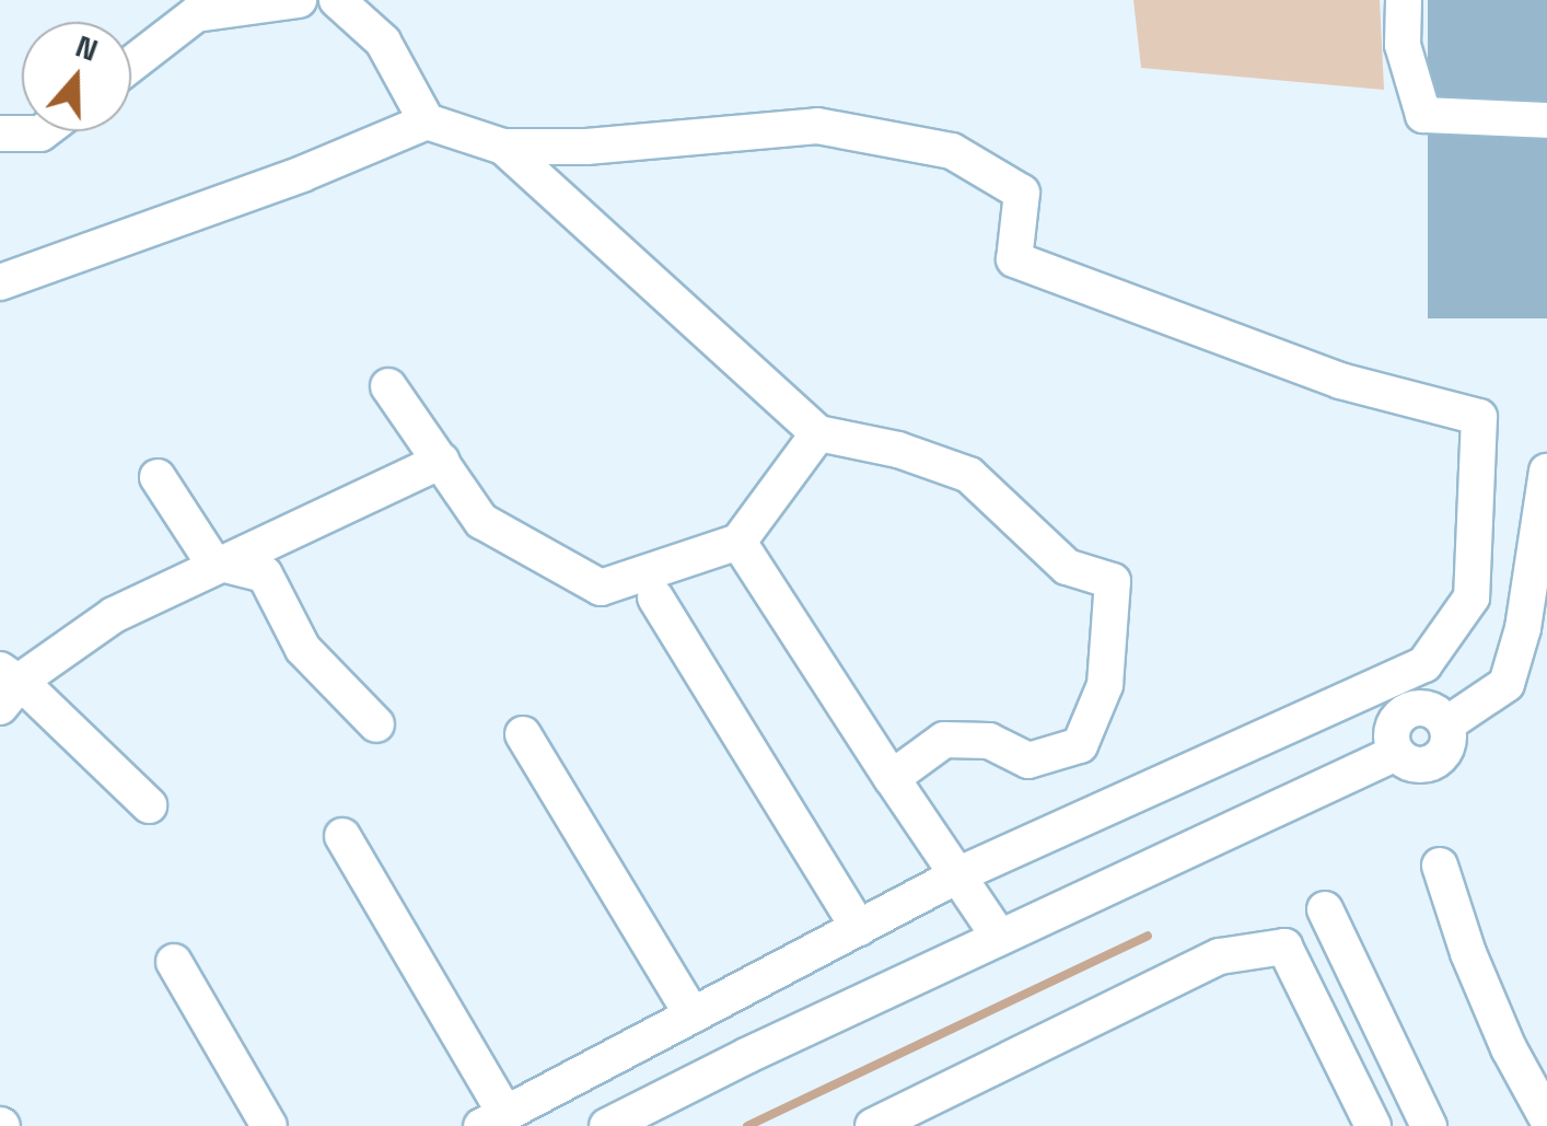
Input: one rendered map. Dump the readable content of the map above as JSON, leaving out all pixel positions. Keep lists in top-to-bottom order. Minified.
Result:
{"north":"top"}
